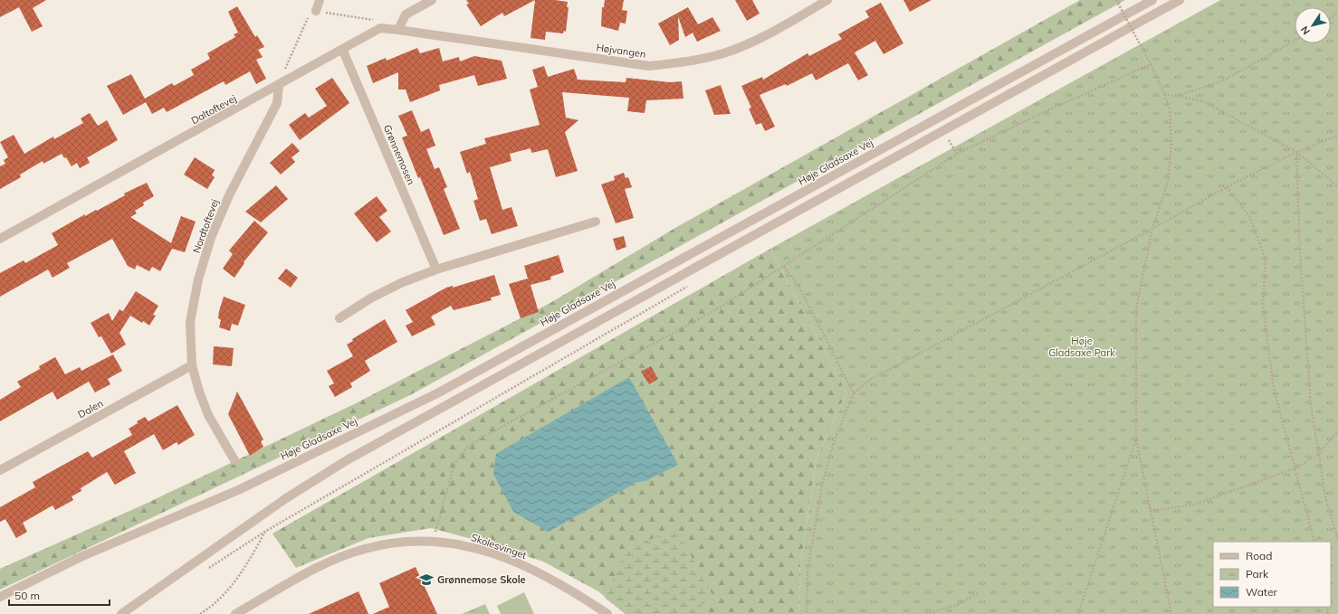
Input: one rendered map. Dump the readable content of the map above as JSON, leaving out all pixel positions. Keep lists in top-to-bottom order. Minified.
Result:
{"streets":{"street":["Højvangen","Daltoftevej","Grønnemosen","Høje Gladsaxe Vej","Nordtoftevej","Dalen","Skolesvinget"]},"crossings":[["Daltoftevej","Grønnemosen"],["Daltoftevej","Nordtoftevej"],["Nordtoftevej","Dalen"]],"parks":["Høje Gladsaxe Park"],"places":{"school or university":["Grønnemose Skole"]},"legend":["Road","Park","Water"],"scale_bar":"50 m","north":"bottom left"}
